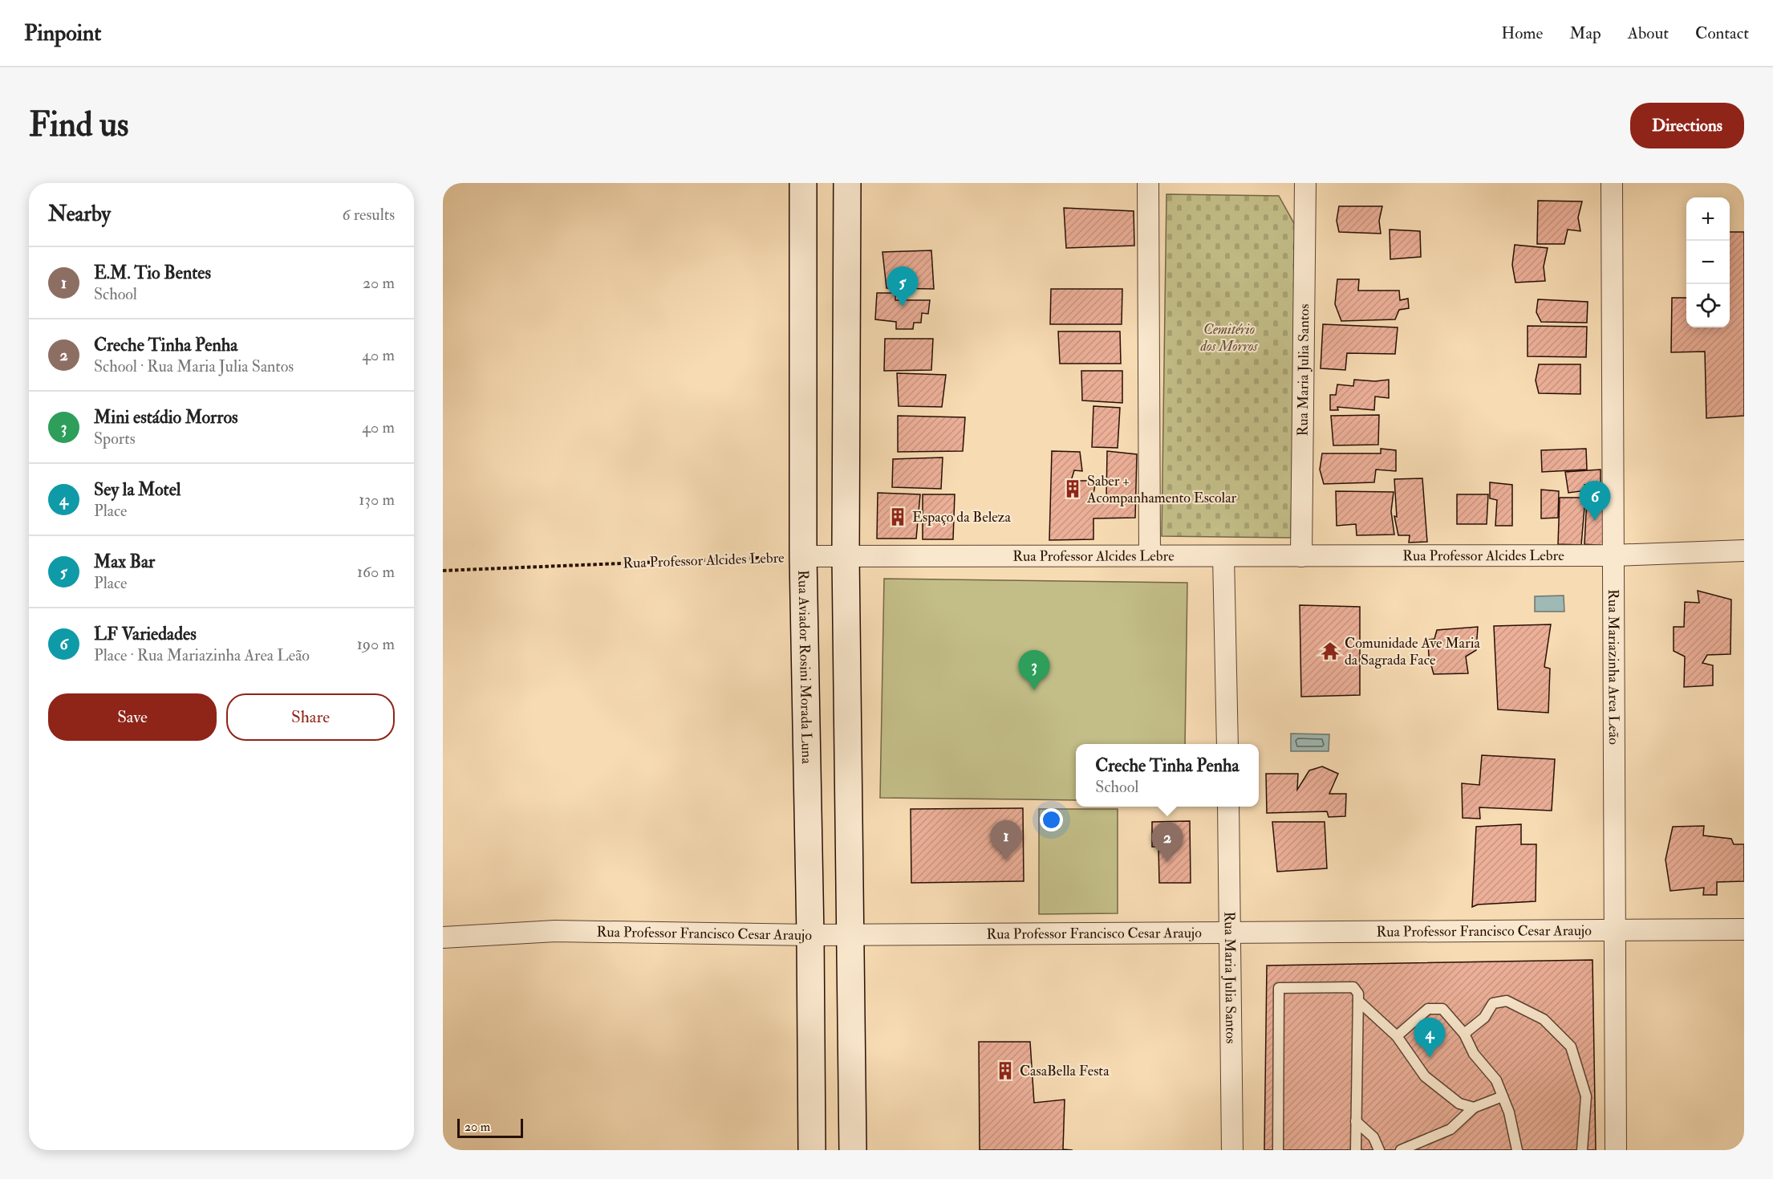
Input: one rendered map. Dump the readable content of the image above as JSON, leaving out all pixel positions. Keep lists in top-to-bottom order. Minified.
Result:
{"streets":{"street":["Rua Maria Julia Santos","Rua Professor Alcides Lebre","Rua Aviador Rosini Morada Luna","Rua Mariazinha Area Leão","Rua Professor Francisco Cesar Araujo"]},"crossings":[["Rua Maria Julia Santos","Rua Professor Alcides Lebre"],["Rua Maria Julia Santos","Rua Professor Francisco Cesar Araujo"],["Rua Professor Alcides Lebre","Rua Aviador Rosini Morada Luna"],["Rua Professor Alcides Lebre","Rua Mariazinha Area Leão"],["Rua Aviador Rosini Morada Luna","Rua Professor Francisco Cesar Araujo"],["Rua Mariazinha Area Leão","Rua Professor Francisco Cesar Araujo"]],"parks":["Cemitério dos Morros"],"places":{"building":["Saber + Acompanhamento Escolar","Espaço da Beleza","CasaBella Festa"],"temple":["Comunidade Ave Maria da Sagrada Face"]},"scale_bar":"20 m","page":{"header":"Pinpoint","nav":["Home","Map","About","Contact"],"buttons":["Directions",["Save","Share"]],"title":"Find us","heading":["Nearby","6 results"],"map_buttons":["+","−"],"list":[{"mark":"1","name":"E.M. Tio Bentes","note":"School","value":"20 m"},{"mark":"2","name":"Creche Tinha Penha","note":"School · Rua Maria Julia Santos","value":"40 m"},{"mark":"3","name":"Mini estádio Morros","note":"Sports","value":"40 m"},{"mark":"4","name":"Sey la Motel","note":"Place","value":"130 m"},{"mark":"5","name":"Max Bar","note":"Place","value":"160 m"},{"mark":"6","name":"LF Variedades","note":"Place · Rua Mariazinha Area Leão","value":"190 m"}],"pins":["5","6","3","1","2","4"],"popup":["Creche Tinha Penha","School"],"scale":"20 m"}}
